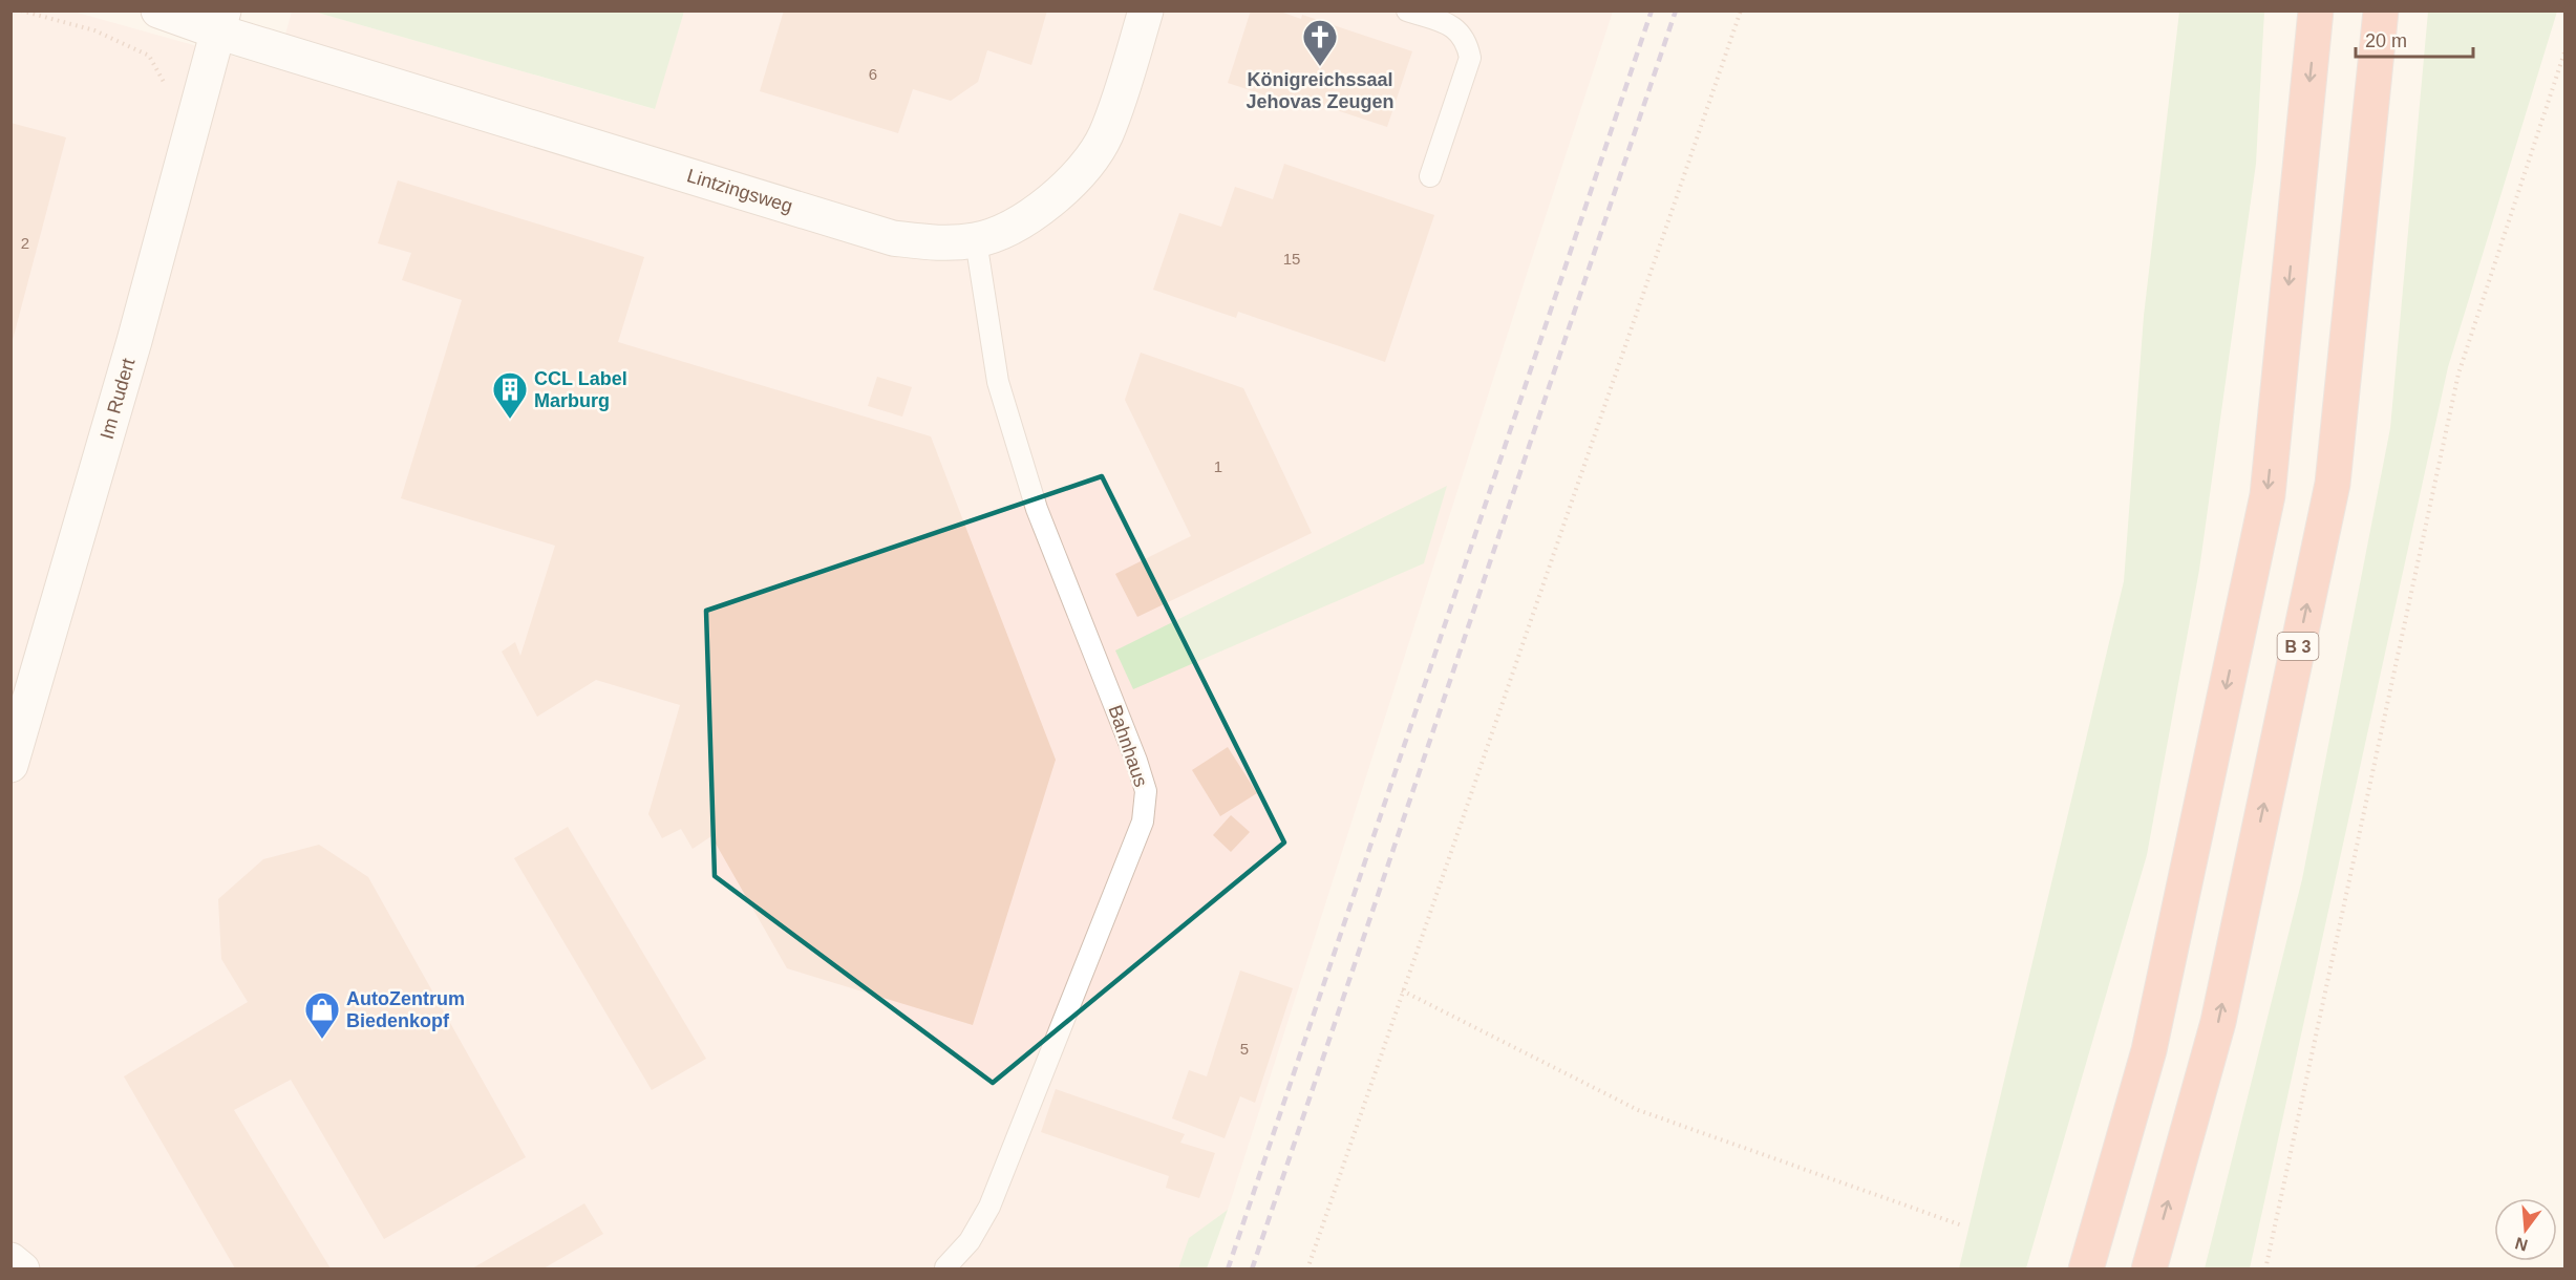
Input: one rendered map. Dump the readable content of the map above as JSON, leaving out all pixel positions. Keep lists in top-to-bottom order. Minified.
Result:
{"streets":{"highway":["B 3"],"street":["Lintzingsweg","Im Rudert"],"lane":["Bahnhaus"]},"crossings":[["Lintzingsweg","Im Rudert"],["Lintzingsweg","Bahnhaus"]],"places":{"church":["Königreichssaal Jehovas Zeugen"],"building":["CCL Label Marburg"],"shop":["AutoZentrum Biedenkopf"]},"house_numbers":["6","2","15","1","5"],"scale_bar":"20 m","north":"bottom"}
